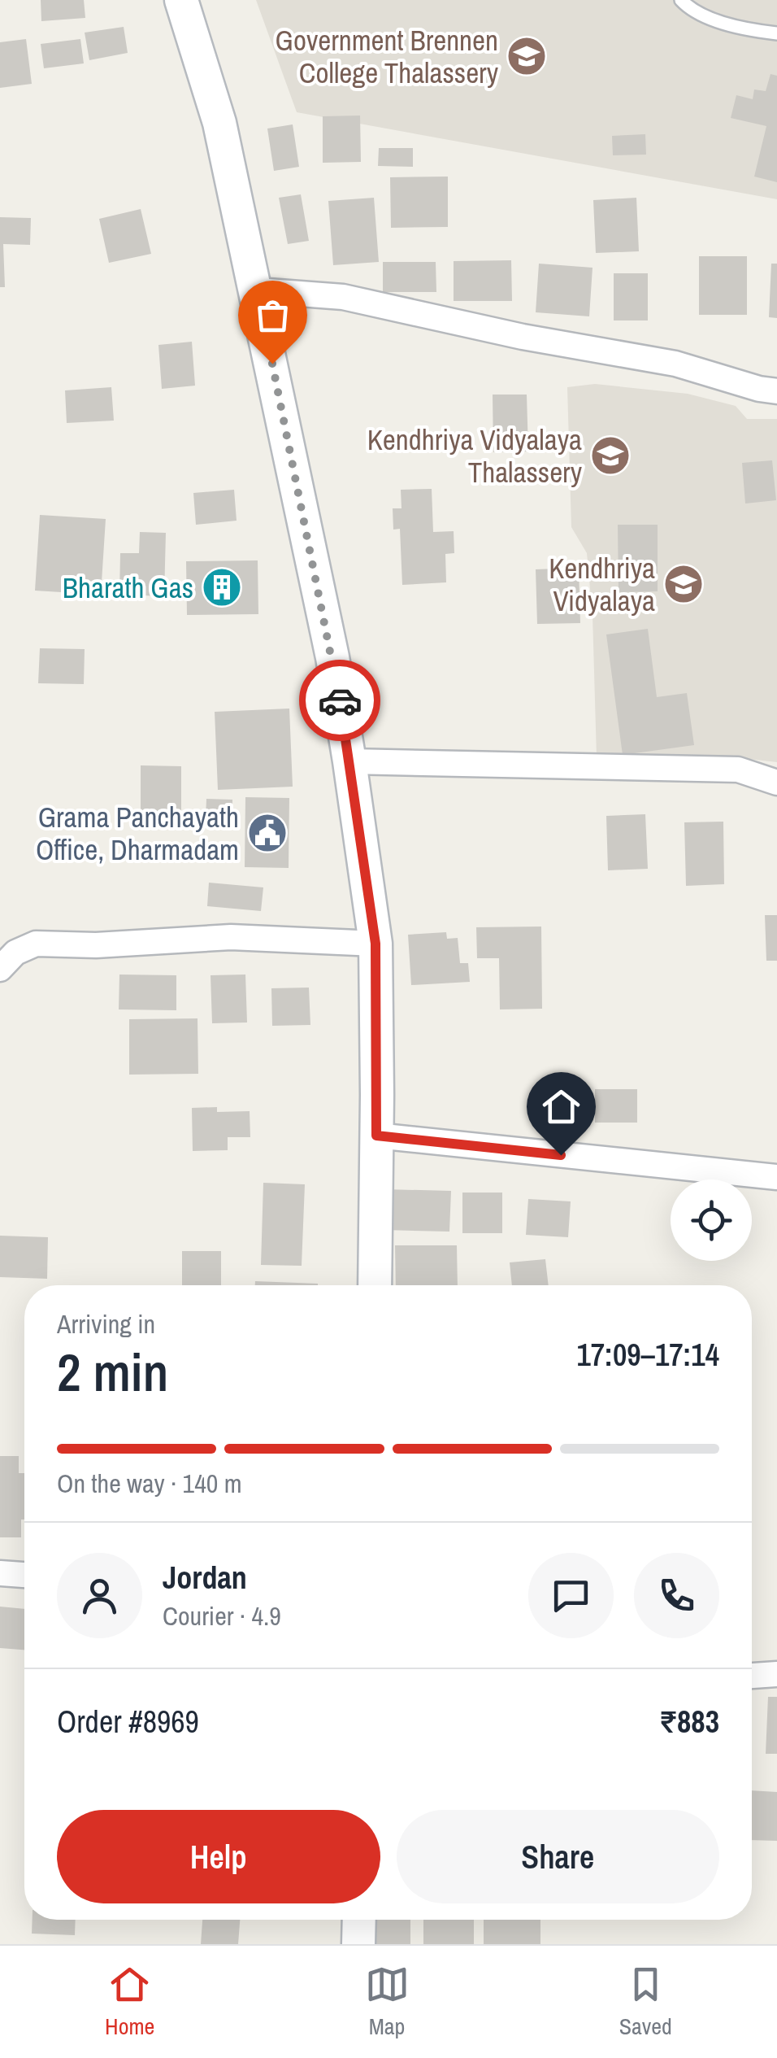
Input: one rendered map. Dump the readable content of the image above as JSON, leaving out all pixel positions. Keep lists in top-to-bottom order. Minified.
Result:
{"places":{"school or university":["Government Brennen College Thalassery","Kendhriya Vidyalaya Thalassery","Kendhriya Vidyalaya"],"building":["Bharath Gas"],"public building":["Grama Panchayath Office, Dharmadam"]},"page":{"heading":["2 min","Arriving in","17:09–17:14"],"panel":["Jordan","Courier · 4.9","Order #8969","₹883"],"bar":"On the way · 140 m","buttons":["Help","Share"],"tabs":["Home","Map","Saved"]}}
